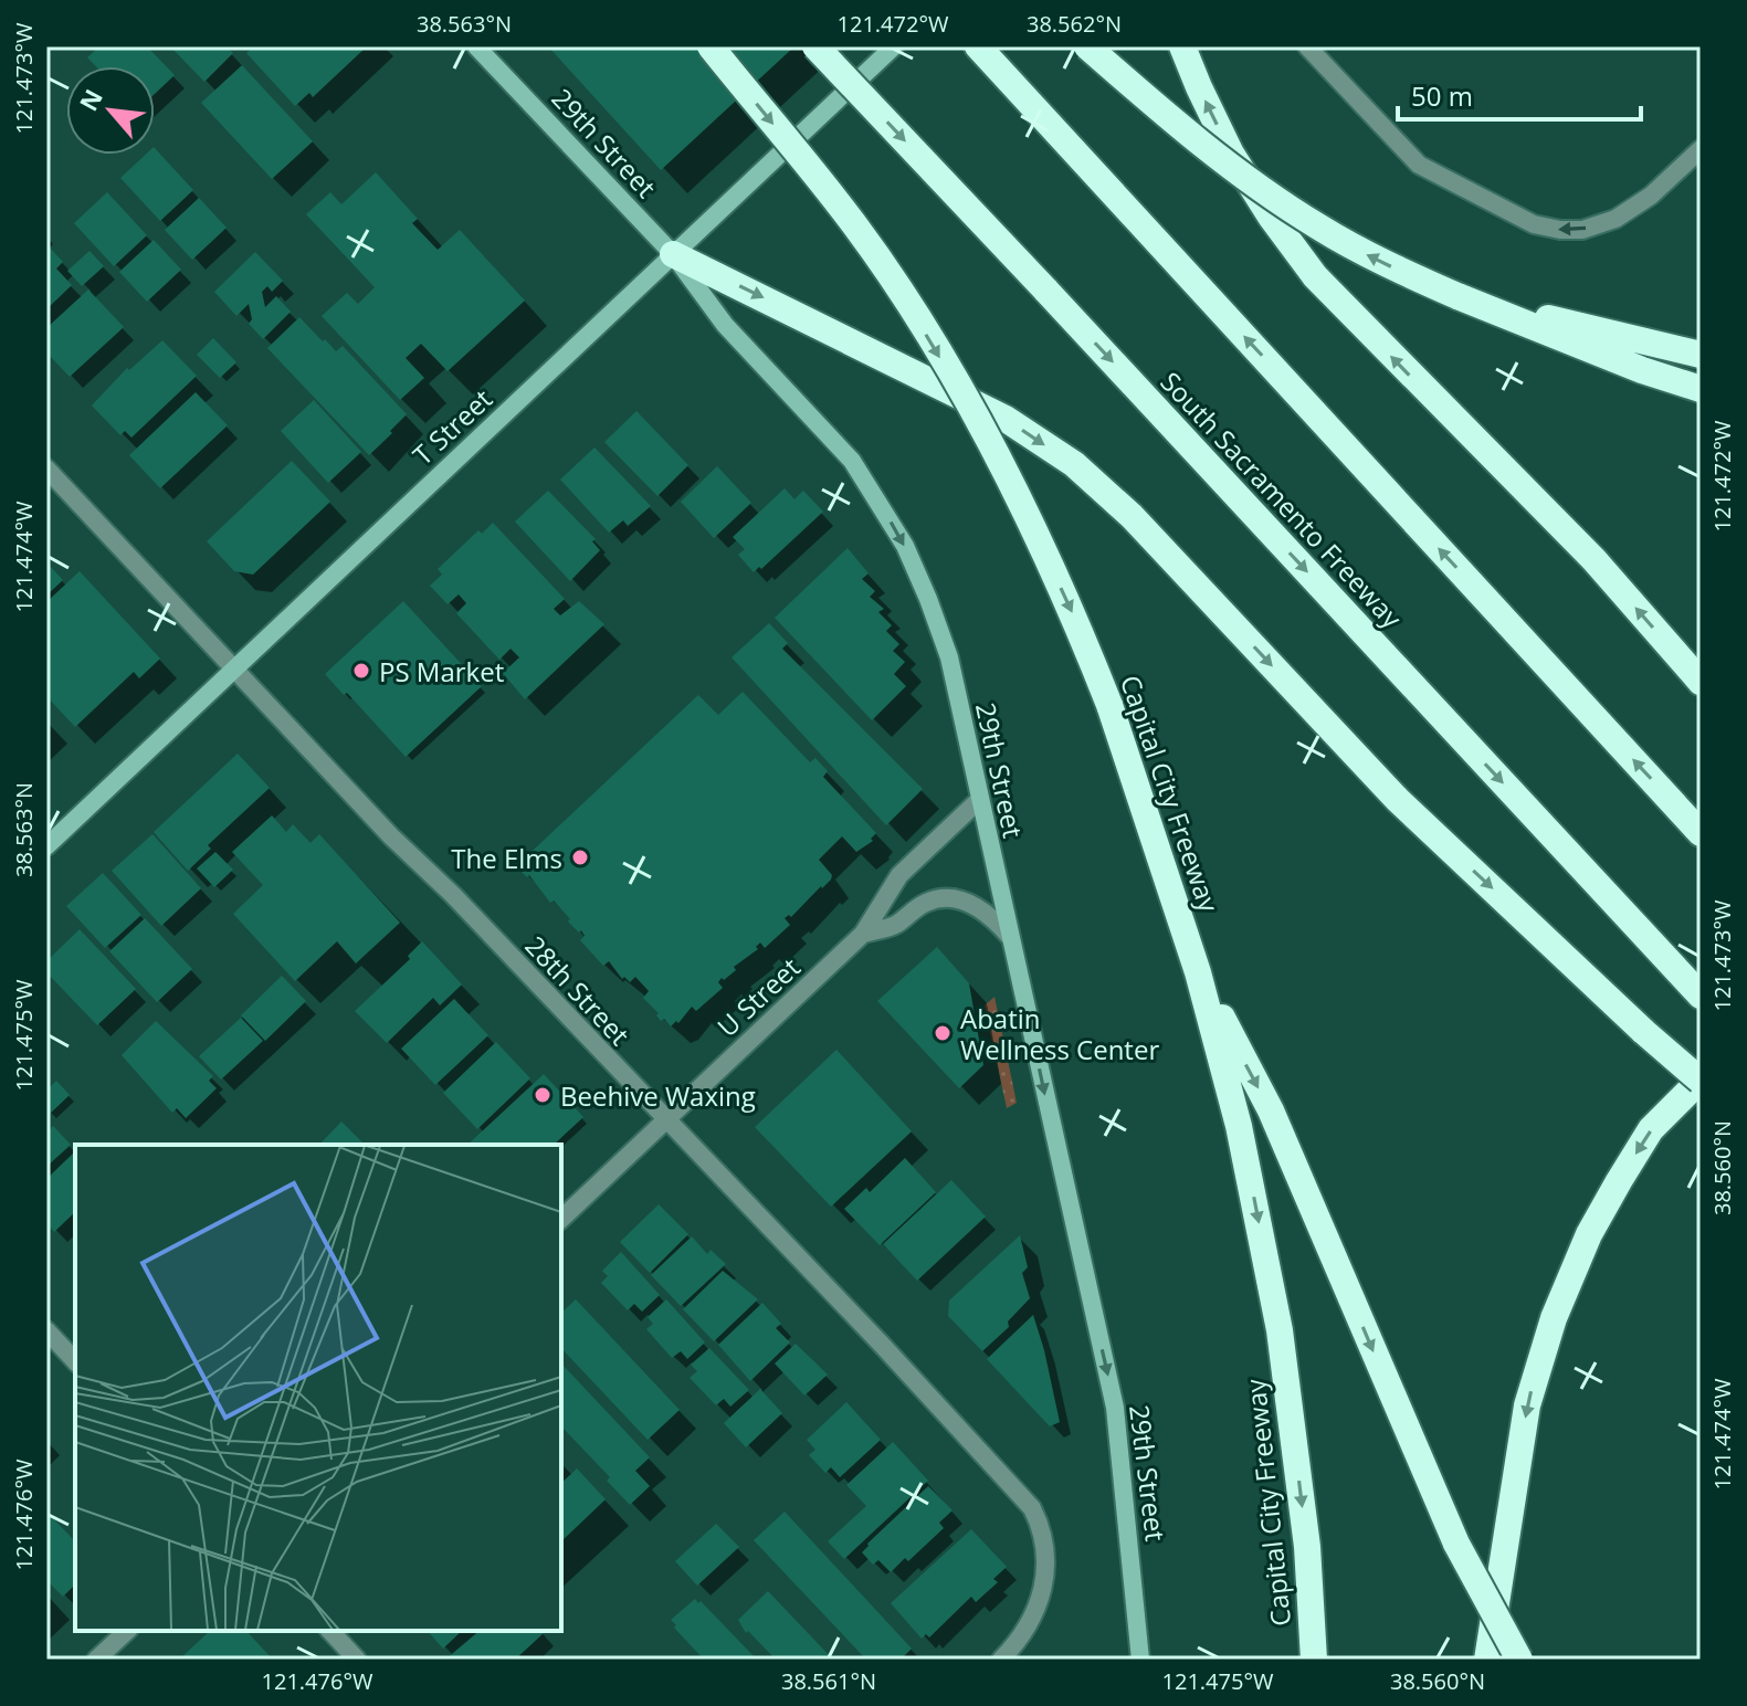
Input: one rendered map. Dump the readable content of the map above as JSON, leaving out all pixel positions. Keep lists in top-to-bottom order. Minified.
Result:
{"streets":{"highway":["South Sacramento Freeway","Capital City Freeway"],"main road":["29th Street","T Street"],"street":["28th Street","U Street"]},"crossings":[["29th Street","T Street"],["29th Street","U Street"],["T Street","28th Street"],["28th Street","U Street"]],"one_way":["29th Street"],"places":["PS Market","The Elms","Abatin Wellness Center","Beehive Waxing"],"scale_bar":"50 m","north":"top left","coordinates":["38.563°N","121.472°W","38.562°N","121.473°W","121.474°W","121.475°W","38.560°N","121.476°W","38.561°N"]}
